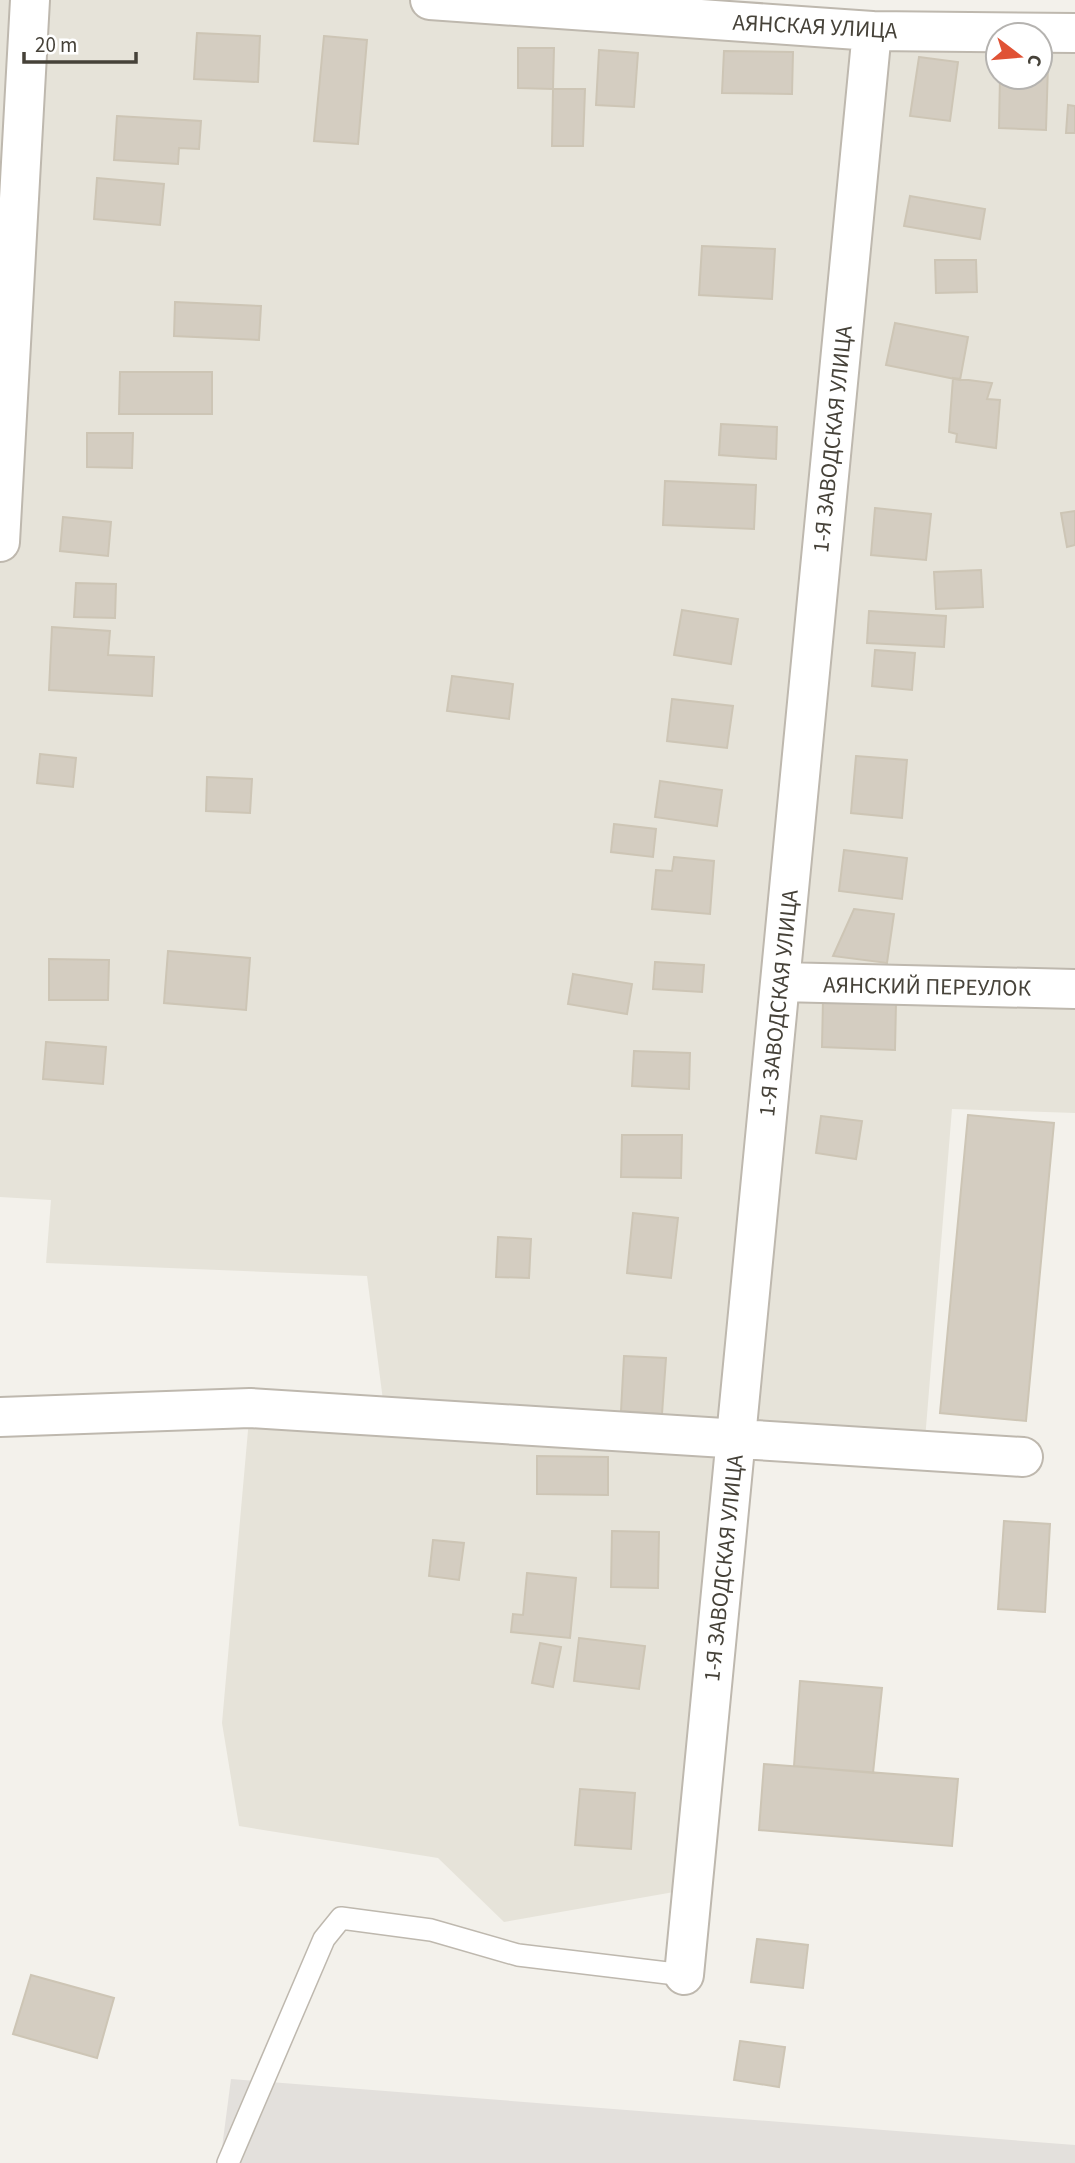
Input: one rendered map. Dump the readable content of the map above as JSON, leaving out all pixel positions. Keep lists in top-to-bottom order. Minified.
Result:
{"streets":{"street":["АЯНСКАЯ УЛИЦА","1-Я ЗАВОДСКАЯ УЛИЦА","АЯНСКИЙ ПЕРЕУЛОК"]},"crossings":[["АЯНСКАЯ УЛИЦА","1-Я ЗАВОДСКАЯ УЛИЦА"],["1-Я ЗАВОДСКАЯ УЛИЦА","АЯНСКИЙ ПЕРЕУЛОК"]],"scale_bar":"20 m","north":"right"}
